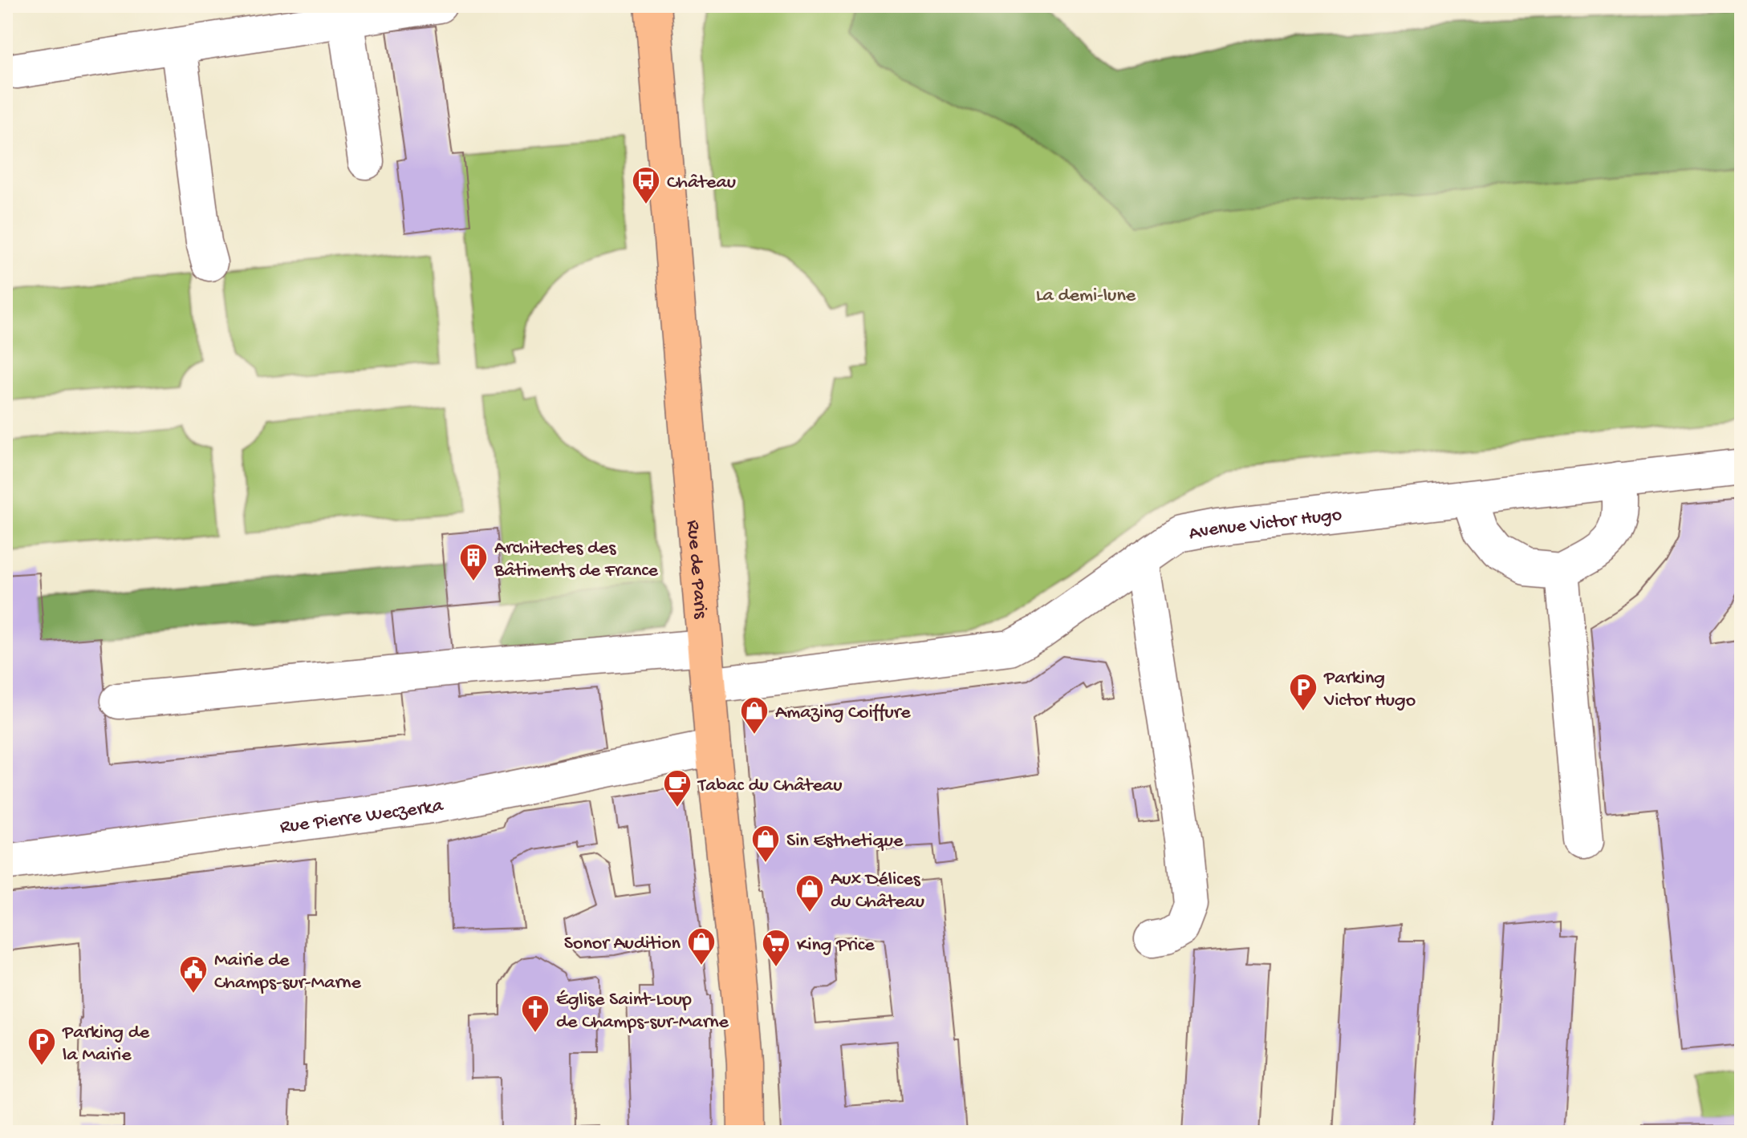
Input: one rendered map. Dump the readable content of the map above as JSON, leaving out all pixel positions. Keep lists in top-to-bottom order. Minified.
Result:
{"streets":{"main road":["Rue de Paris"],"street":["Avenue Victor Hugo","Rue Pierre Weczerka"]},"crossings":[["Avenue Victor Hugo","Rue de Paris"],["Rue de Paris","Rue Pierre Weczerka"]],"parks":["La demi-lune"],"places":{"bus stop":["Château"],"building":["Architectes des Bâtiments de France"],"parking":["Parking Victor Hugo","Parking de la Mairie"],"shop":["Amazing Coiffure","Sin Esthetique","Aux Délices du Château","Sonor Audition"],"cafe":["Tabac du Château"],"supermarket":["King Price"],"public building":["Mairie de Champs-sur-Marne"],"church":["Église Saint-Loup de Champs-sur-Marne"]}}
